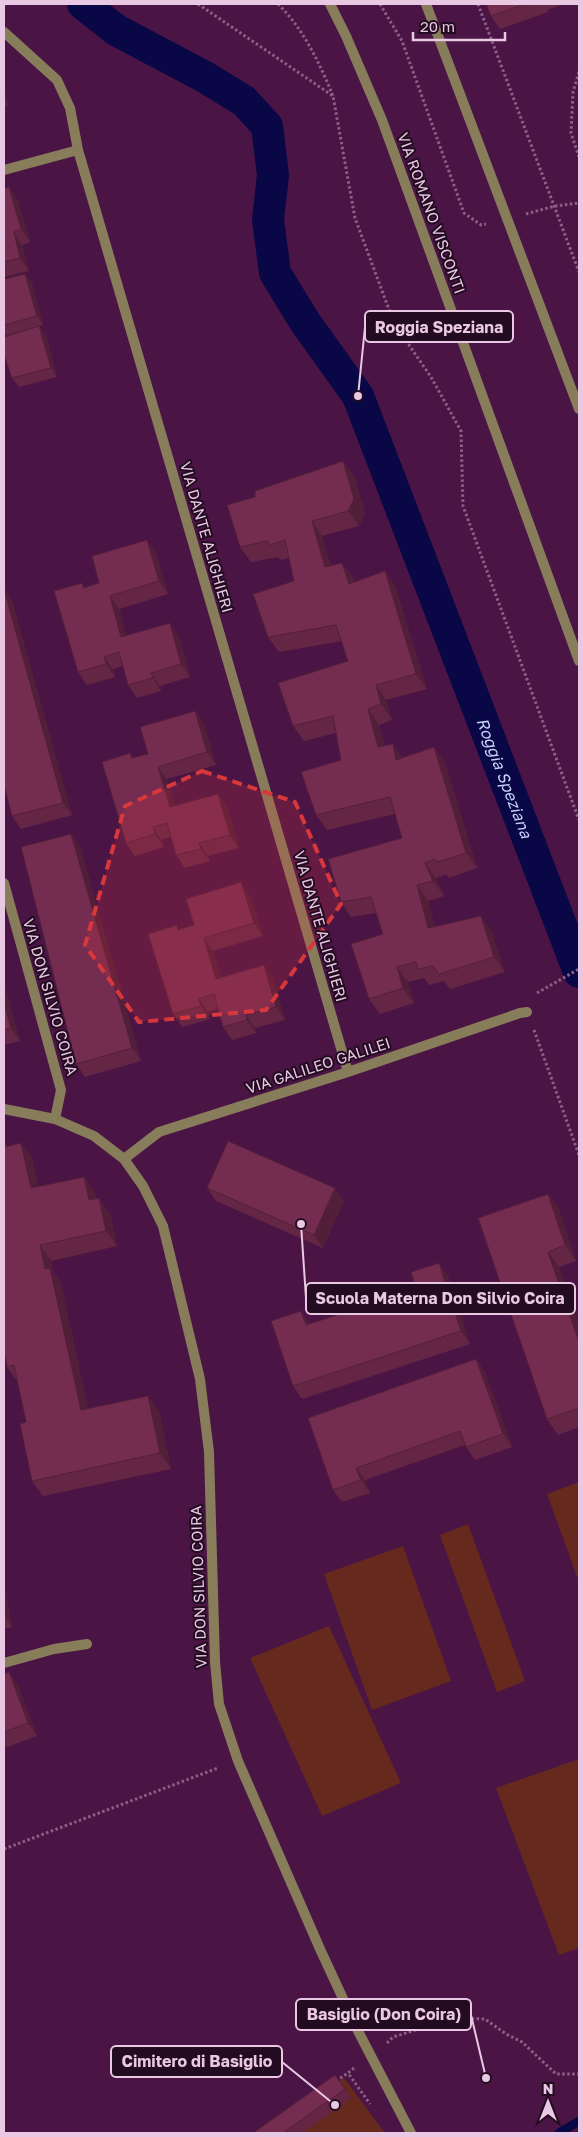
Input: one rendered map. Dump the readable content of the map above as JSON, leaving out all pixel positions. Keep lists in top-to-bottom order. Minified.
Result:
{"streets":{"street":["VIA ROMANO VISCONTI","VIA DANTE ALIGHIERI","VIA DON SILVIO COIRA","VIA GALILEO GALILEI"]},"crossings":[["VIA DANTE ALIGHIERI","VIA GALILEO GALILEI"],["VIA DON SILVIO COIRA","VIA GALILEO GALILEI"]],"water":["Roggia Speziana"],"places":["Roggia Speziana","Scuola Materna Don Silvio Coira","Basiglio (Don Coira)","Cimitero di Basiglio"],"scale_bar":"20 m","north":"top"}
